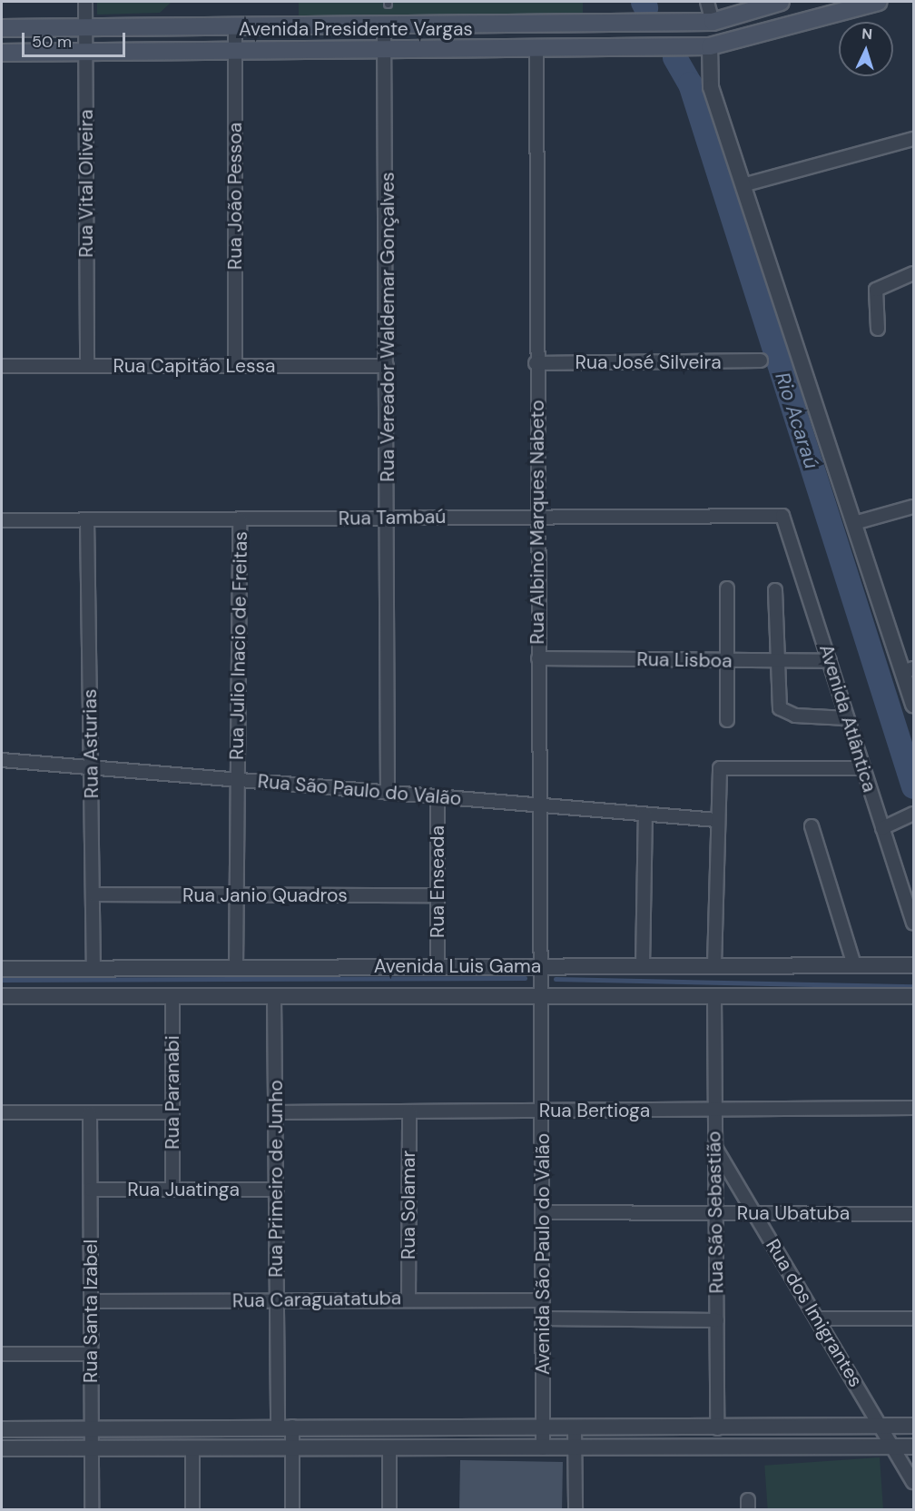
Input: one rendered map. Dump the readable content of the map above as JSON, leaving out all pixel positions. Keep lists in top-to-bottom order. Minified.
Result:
{"streets":{"main road":["Avenida Presidente Vargas"],"street":["Rua Vital Oliveira","Rua João Pessoa","Rua Vereador Waldemar Gonçalves","Rua José Silveira","Rua Capitão Lessa","Rua Tambaú","Rua Albino Marques Nabeto","Rua Julio Inacio de Freitas","Rua Lisboa","Avenida Atlântica","Rua Asturias","Rua São Paulo do Valão","Rua Enseada","Rua Janio Quadros","Avenida Luis Gama","Rua Paranabi","Rua Bertioga","Rua Primeiro de Junho","Rua Juatinga","Rua Solamar","Rua São Sebastião","Rua Ubatuba","Avenida São Paulo do Valão","Rua Caraguatatuba","Rua Santa Izabel","Rua dos Imigrantes"]},"crossings":[["Avenida Presidente Vargas","Rua Vital Oliveira"],["Avenida Presidente Vargas","Rua João Pessoa"],["Avenida Presidente Vargas","Rua Vereador Waldemar Gonçalves"],["Avenida Presidente Vargas","Rua Albino Marques Nabeto"],["Rua Vital Oliveira","Rua Capitão Lessa"],["Rua João Pessoa","Rua Capitão Lessa"],["Rua Vereador Waldemar Gonçalves","Rua Capitão Lessa"],["Rua Vereador Waldemar Gonçalves","Rua Tambaú"],["Rua Vereador Waldemar Gonçalves","Rua São Paulo do Valão"],["Rua José Silveira","Rua Albino Marques Nabeto"],["Rua Tambaú","Rua Albino Marques Nabeto"],["Rua Tambaú","Rua Julio Inacio de Freitas"],["Rua Tambaú","Avenida Atlântica"],["Rua Tambaú","Rua Asturias"],["Rua Albino Marques Nabeto","Rua Lisboa"],["Rua Albino Marques Nabeto","Rua São Paulo do Valão"],["Rua Albino Marques Nabeto","Avenida Luis Gama"],["Rua Albino Marques Nabeto","Avenida São Paulo do Valão"],["Rua Julio Inacio de Freitas","Rua São Paulo do Valão"],["Rua Julio Inacio de Freitas","Rua Janio Quadros"],["Rua Julio Inacio de Freitas","Avenida Luis Gama"],["Rua Lisboa","Avenida Atlântica"],["Rua Asturias","Rua São Paulo do Valão"],["Rua Asturias","Rua Janio Quadros"],["Rua Asturias","Avenida Luis Gama"],["Rua São Paulo do Valão","Rua Enseada"],["Rua Enseada","Rua Janio Quadros"],["Rua Enseada","Avenida Luis Gama"],["Avenida Luis Gama","Rua Paranabi"],["Avenida Luis Gama","Rua Primeiro de Junho"],["Avenida Luis Gama","Rua São Sebastião"],["Avenida Luis Gama","Avenida São Paulo do Valão"],["Rua Paranabi","Rua Juatinga"],["Rua Bertioga","Rua Primeiro de Junho"],["Rua Bertioga","Rua Solamar"],["Rua Bertioga","Rua São Sebastião"],["Rua Bertioga","Avenida São Paulo do Valão"],["Rua Primeiro de Junho","Rua Juatinga"],["Rua Primeiro de Junho","Rua Caraguatatuba"],["Rua Juatinga","Rua Santa Izabel"],["Rua Solamar","Rua Caraguatatuba"],["Rua São Sebastião","Rua Ubatuba"],["Rua São Sebastião","Rua dos Imigrantes"],["Rua Ubatuba","Avenida São Paulo do Valão"],["Rua Ubatuba","Rua dos Imigrantes"],["Avenida São Paulo do Valão","Rua Caraguatatuba"],["Rua Caraguatatuba","Rua Santa Izabel"]],"water":["Rio Acaraú"],"scale_bar":"50 m","north":"top"}
